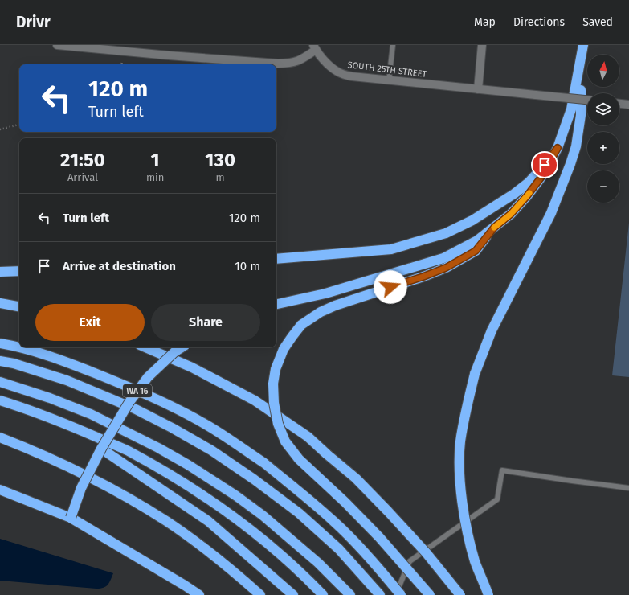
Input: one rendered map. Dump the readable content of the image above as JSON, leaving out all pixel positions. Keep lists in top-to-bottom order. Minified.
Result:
{"streets":{"highway":["WA 16"],"street":["SOUTH 25TH STREET"]},"north":"top","page":{"header":"Drivr","nav":["Map","Directions","Saved"],"map_buttons":["+","−"],"turn":["120 m","Turn left"],"eta":["21:50","Arrival","1","min","130","m"],"list":[{"name":"Turn left","value":"120 m"},{"name":"Arrive at destination","value":"10 m"}],"buttons":["Exit","Share"]}}
